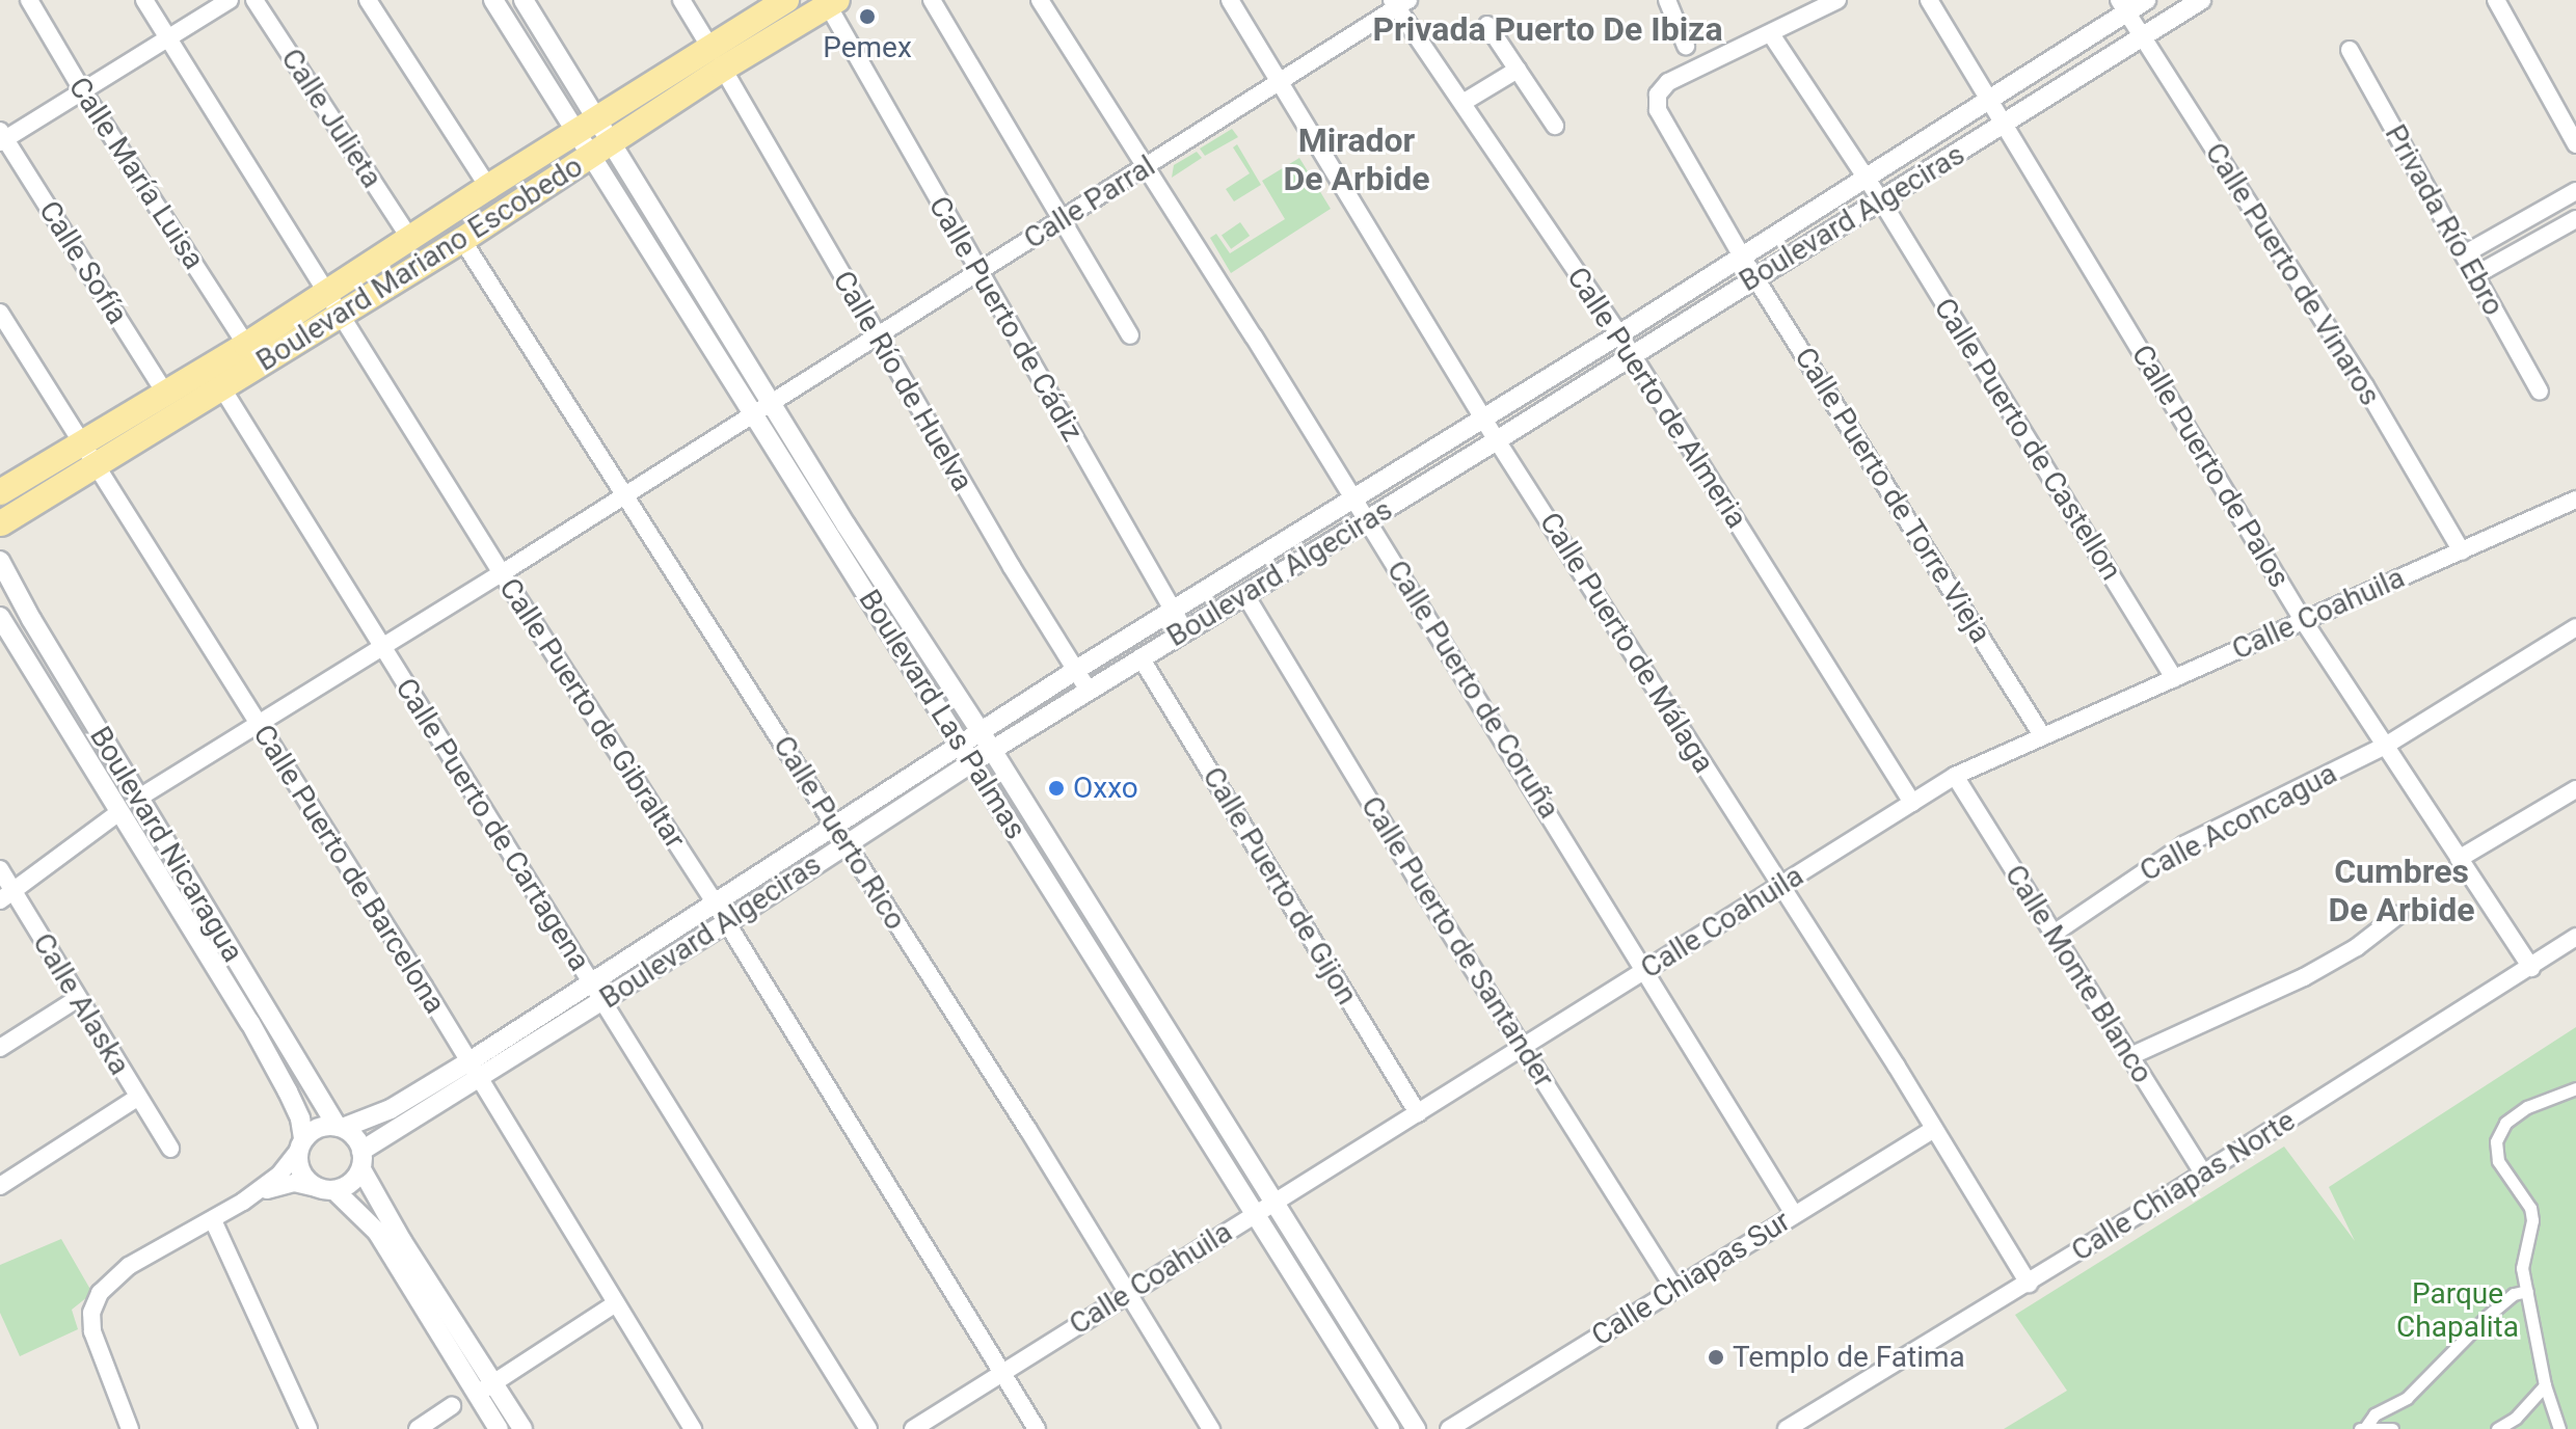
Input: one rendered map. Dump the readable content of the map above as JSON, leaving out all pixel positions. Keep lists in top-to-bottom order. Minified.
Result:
{"streets":{"main road":["Boulevard Mariano Escobedo"],"street":["Calle Julieta","Calle María Luisa","Calle Parral","Boulevard Algeciras","Privada Río Ebro","Calle Sofía","Calle Puerto de Vinaros","Calle Puerto de Cádiz","Calle Río de Huelva","Calle Puerto de Almeria","Calle Puerto de Castellon","Calle Puerto de Palos","Calle Puerto de Torre Vieja","Calle Coahuila","Calle Puerto de Málaga","Calle Puerto de Coruña","Calle Puerto de Gibraltar","Boulevard Las Palmas","Calle Aconcagua","Calle Puerto de Cartagena","Calle Puerto Rico","Boulevard Nicaragua","Calle Puerto de Barcelona","Calle Puerto de Gijon","Calle Puerto de Santander","Calle Monte Blanco","Calle Alaska","Calle Chiapas Norte","Calle Chiapas Sur"]},"crossings":[["Calle Julieta","Boulevard Mariano Escobedo"],["Calle María Luisa","Boulevard Mariano Escobedo"],["Calle Parral","Calle Puerto de Cádiz"],["Calle Parral","Calle Río de Huelva"],["Calle Parral","Calle Puerto de Almeria"],["Calle Parral","Calle Puerto de Málaga"],["Calle Parral","Calle Puerto de Coruña"],["Calle Parral","Calle Puerto de Gibraltar"],["Calle Parral","Boulevard Las Palmas"],["Calle Parral","Calle Puerto de Cartagena"],["Calle Parral","Calle Puerto Rico"],["Calle Parral","Boulevard Nicaragua"],["Calle Parral","Calle Puerto de Barcelona"],["Boulevard Algeciras","Calle Puerto de Vinaros"],["Boulevard Algeciras","Calle Puerto de Cádiz"],["Boulevard Algeciras","Calle Río de Huelva"],["Boulevard Algeciras","Calle Puerto de Almeria"],["Boulevard Algeciras","Calle Puerto de Castellon"],["Boulevard Algeciras","Calle Puerto de Palos"],["Boulevard Algeciras","Calle Puerto de Torre Vieja"],["Boulevard Algeciras","Calle Puerto de Málaga"],["Boulevard Algeciras","Calle Puerto de Coruña"],["Boulevard Algeciras","Calle Puerto de Gibraltar"],["Boulevard Algeciras","Boulevard Las Palmas"],["Boulevard Algeciras","Calle Puerto de Cartagena"],["Boulevard Algeciras","Calle Puerto Rico"],["Boulevard Algeciras","Boulevard Nicaragua"],["Boulevard Algeciras","Calle Puerto de Barcelona"],["Boulevard Algeciras","Calle Puerto de Gijon"],["Boulevard Algeciras","Calle Puerto de Santander"],["Calle Sofía","Boulevard Mariano Escobedo"],["Boulevard Mariano Escobedo","Calle Puerto de Cádiz"],["Boulevard Mariano Escobedo","Calle Río de Huelva"],["Boulevard Mariano Escobedo","Calle Puerto de Gibraltar"],["Boulevard Mariano Escobedo","Boulevard Las Palmas"],["Boulevard Mariano Escobedo","Calle Puerto de Cartagena"],["Boulevard Mariano Escobedo","Calle Puerto Rico"],["Boulevard Mariano Escobedo","Calle Puerto de Barcelona"],["Calle Puerto de Vinaros","Calle Coahuila"],["Calle Puerto de Almeria","Calle Coahuila"],["Calle Puerto de Castellon","Calle Puerto de Torre Vieja"],["Calle Puerto de Castellon","Calle Coahuila"],["Calle Puerto de Palos","Calle Coahuila"],["Calle Puerto de Palos","Calle Aconcagua"],["Calle Puerto de Palos","Calle Chiapas Norte"],["Calle Puerto de Torre Vieja","Calle Coahuila"],["Calle Coahuila","Calle Puerto de Málaga"],["Calle Coahuila","Calle Puerto de Coruña"],["Calle Coahuila","Calle Puerto de Gibraltar"],["Calle Coahuila","Boulevard Las Palmas"],["Calle Coahuila","Calle Puerto Rico"],["Calle Coahuila","Calle Puerto de Gijon"],["Calle Coahuila","Calle Puerto de Santander"],["Calle Coahuila","Calle Monte Blanco"],["Calle Puerto de Málaga","Calle Chiapas Norte"],["Calle Puerto de Málaga","Calle Chiapas Sur"],["Calle Puerto de Coruña","Calle Chiapas Sur"],["Calle Aconcagua","Calle Monte Blanco"],["Calle Puerto de Santander","Calle Chiapas Sur"],["Calle Monte Blanco","Calle Chiapas Norte"]],"districts":["Privada Puerto De Ibiza","Mirador De Arbide","Cumbres De Arbide"],"parks":["Parque Chapalita"],"places":["Pemex","Oxxo","Templo de Fatima"]}
